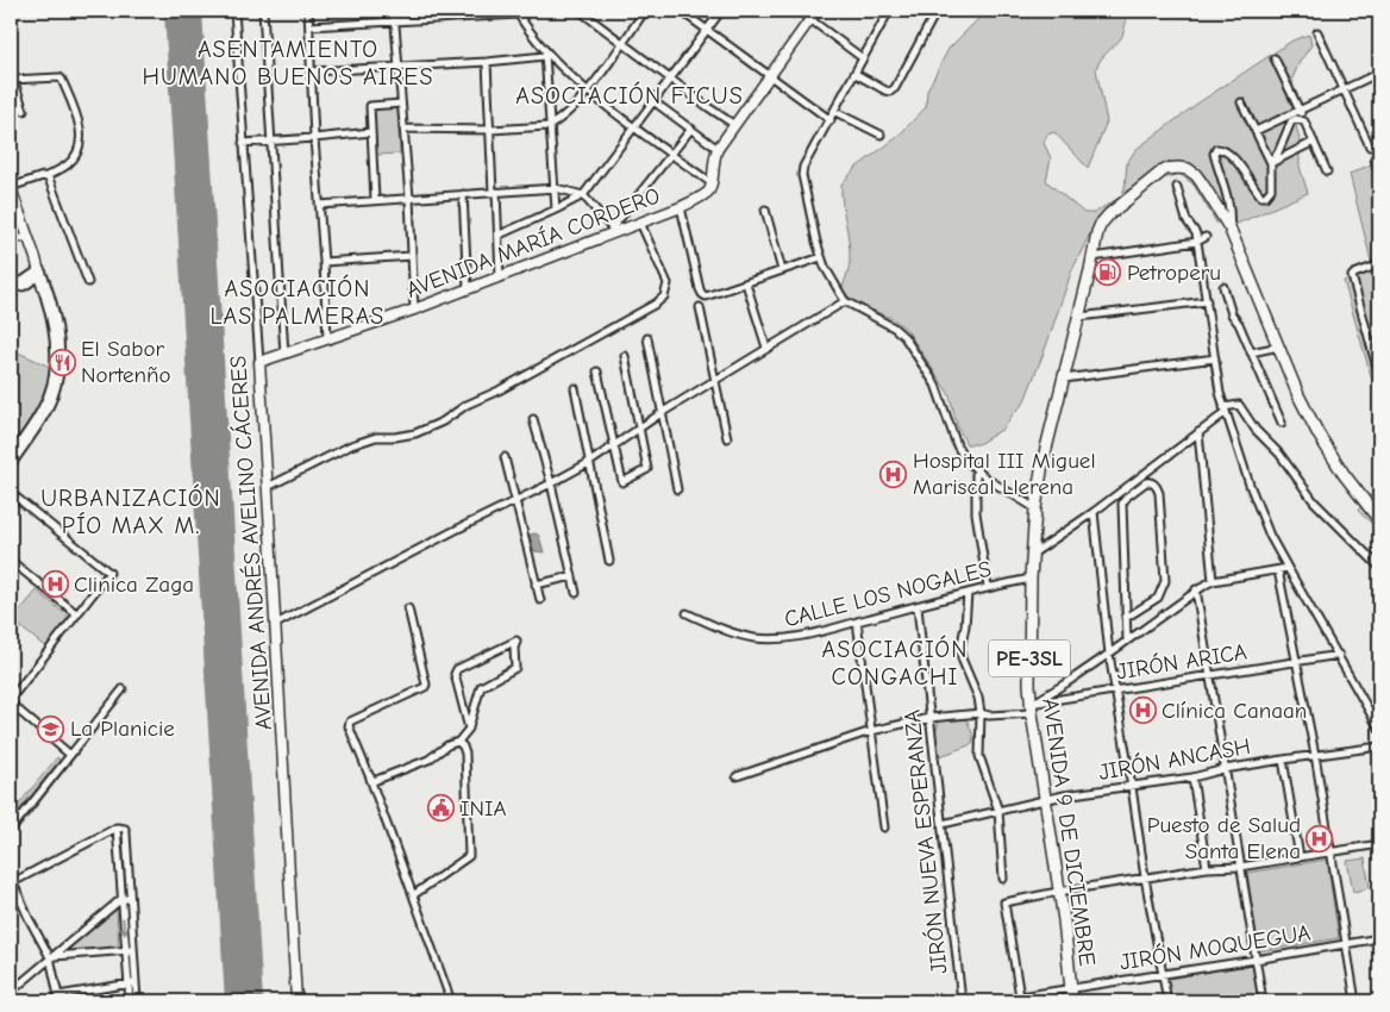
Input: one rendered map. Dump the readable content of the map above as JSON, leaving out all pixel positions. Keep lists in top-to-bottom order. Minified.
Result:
{"streets":{"main road":["PE-3SL","AVENIDA 9 DE DICIEMBRE"],"street":["AVENIDA MARÍA CORDERO","AVENIDA ANDRÉS AVELINO CÁCERES","CALLE LOS NOGALES","JIRÓN ARICA","JIRÓN ANCASH","JIRÓN NUEVA ESPERANZA","JIRÓN MOQUEGUA"]},"crossings":[["AVENIDA MARÍA CORDERO","AVENIDA ANDRÉS AVELINO CÁCERES"],["CALLE LOS NOGALES","AVENIDA 9 DE DICIEMBRE"],["CALLE LOS NOGALES","JIRÓN NUEVA ESPERANZA"],["PE-3SL","AVENIDA 9 DE DICIEMBRE"],["JIRÓN ARICA","AVENIDA 9 DE DICIEMBRE"],["JIRÓN ARICA","JIRÓN NUEVA ESPERANZA"],["JIRÓN ANCASH","AVENIDA 9 DE DICIEMBRE"],["JIRÓN ANCASH","JIRÓN NUEVA ESPERANZA"],["AVENIDA 9 DE DICIEMBRE","JIRÓN MOQUEGUA"]],"districts":["ASENTAMIENTO HUMANO BUENOS AIRES","ASOCIACIÓN FICUS","ASOCIACIÓN LAS PALMERAS","URBANIZACIÓN PÍO MAX M.","ASOCIACIÓN CONGACHI"],"places":{"fuel station":["Petroperu"],"restaurant":["El Sabor Nortenño"],"hospital":["Hospital III Miguel Mariscal Llerena","Clinica Zaga","Clínica Canaan","Puesto de Salud Santa Elena"],"school or university":["La Planicie"],"public building":["INIA"]}}
